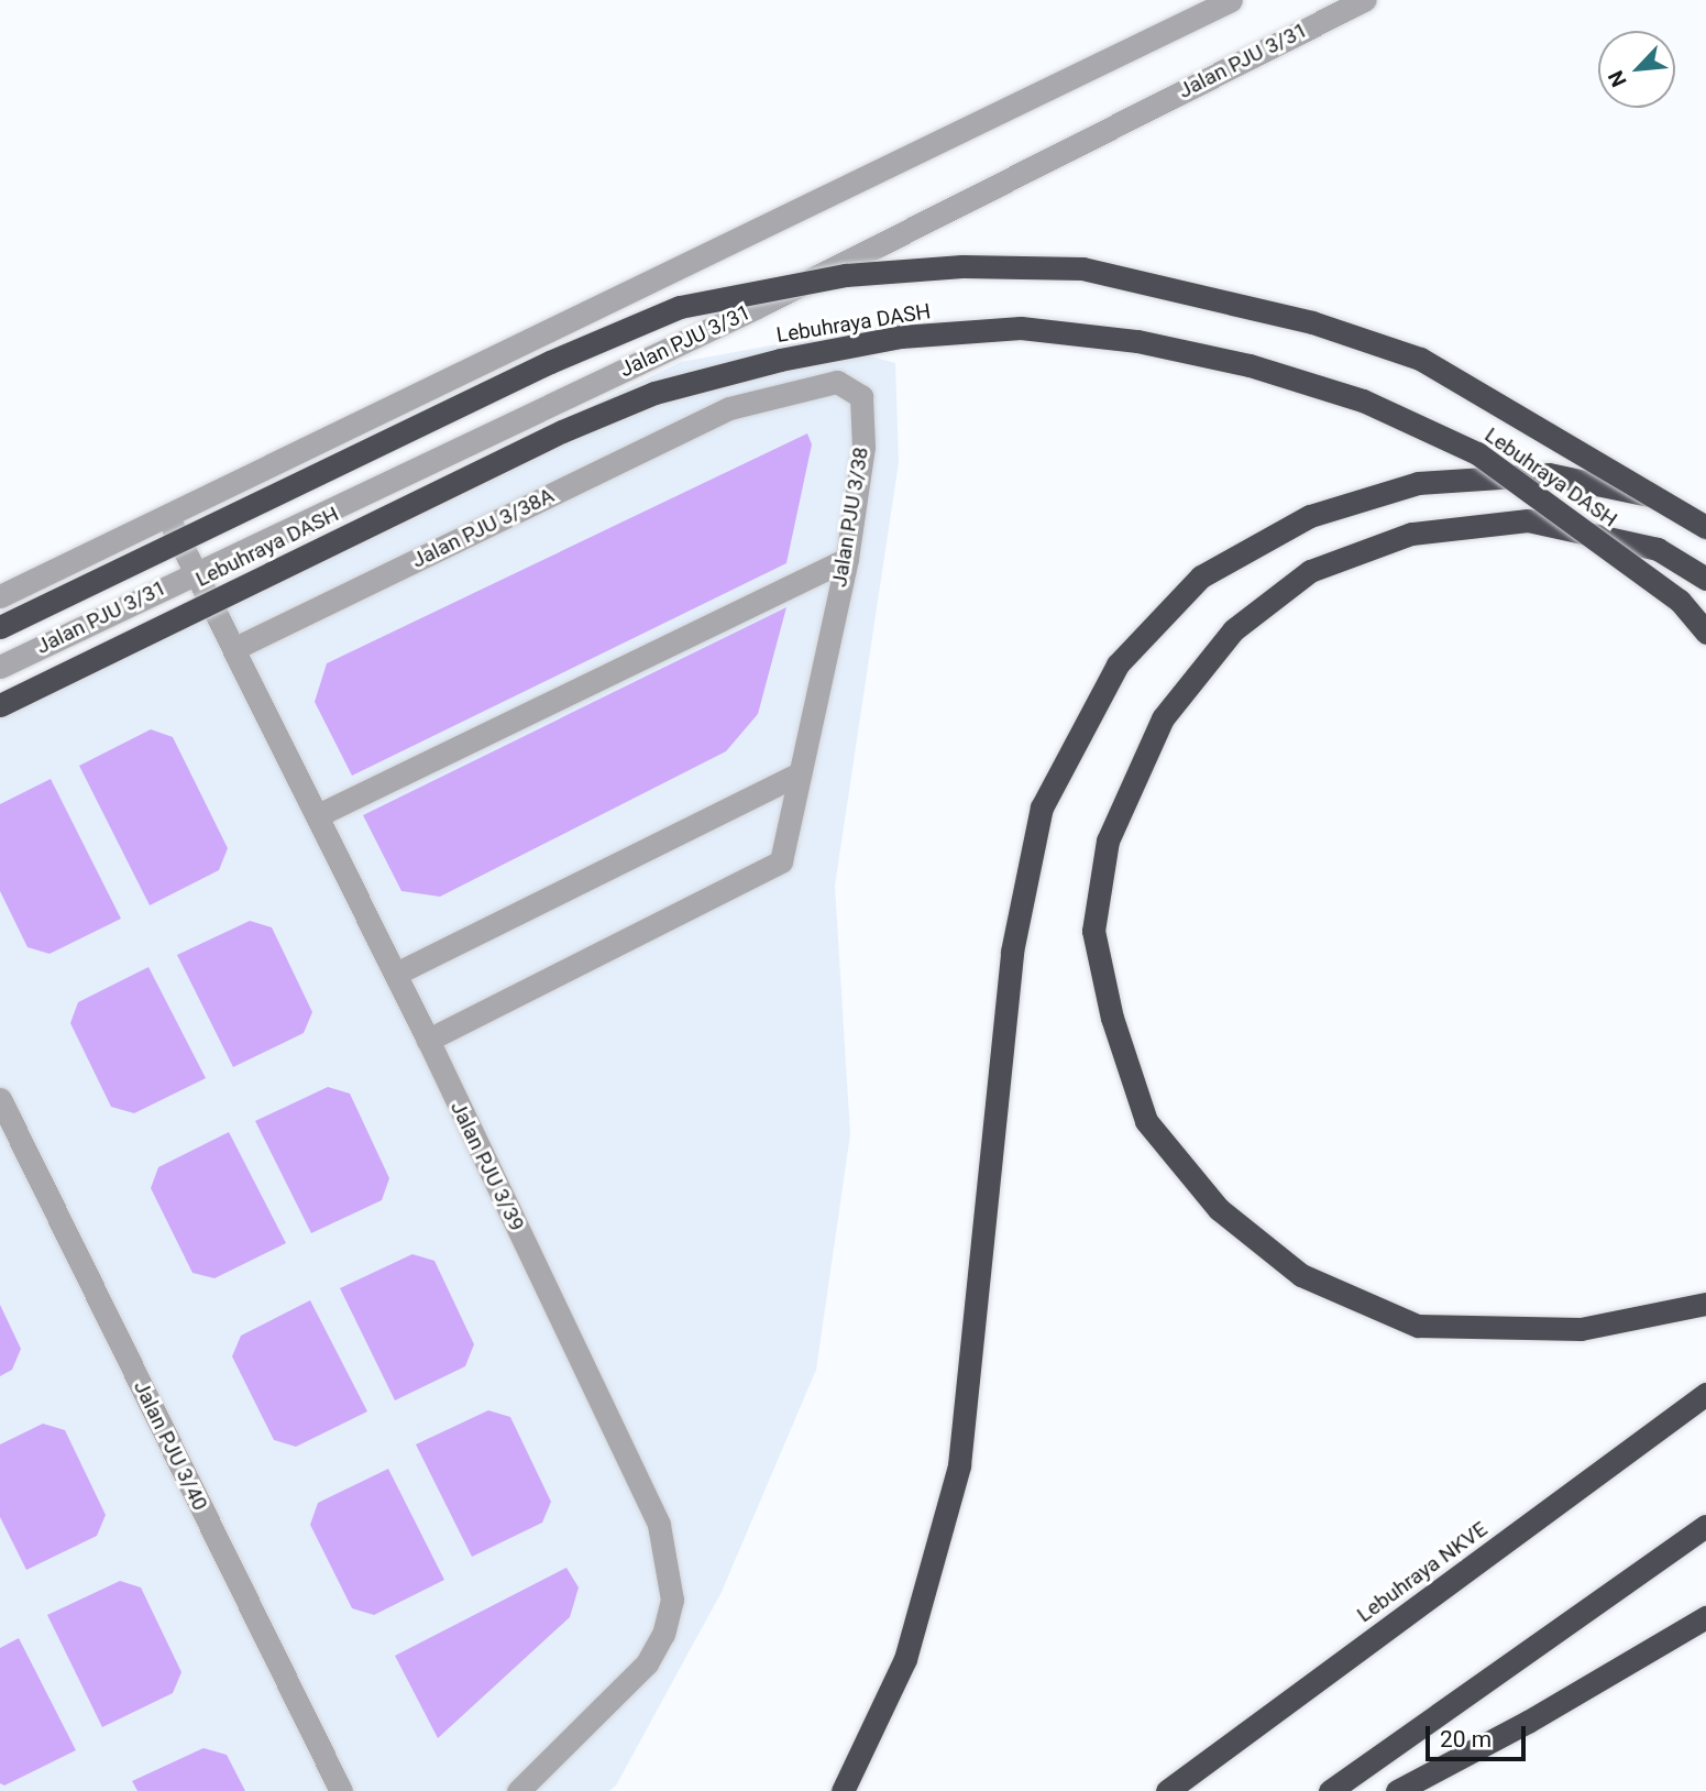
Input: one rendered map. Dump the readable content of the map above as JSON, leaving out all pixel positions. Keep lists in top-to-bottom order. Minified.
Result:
{"streets":{"highway":["Lebuhraya DASH","Lebuhraya NKVE"],"street":["Jalan PJU 3/31","Jalan PJU 3/38","Jalan PJU 3/38A","Jalan PJU 3/39","Jalan PJU 3/40"]},"crossings":[["Jalan PJU 3/31","Jalan PJU 3/39"],["Jalan PJU 3/38","Jalan PJU 3/38A"],["Jalan PJU 3/38","Jalan PJU 3/39"],["Jalan PJU 3/38A","Jalan PJU 3/39"]],"scale_bar":"20 m","north":"bottom left"}
